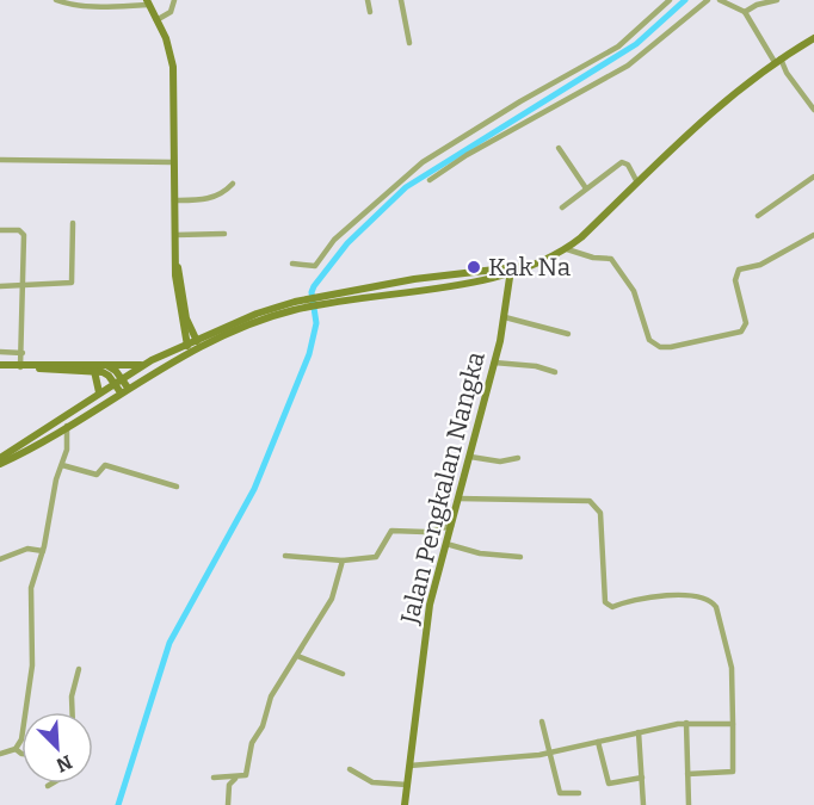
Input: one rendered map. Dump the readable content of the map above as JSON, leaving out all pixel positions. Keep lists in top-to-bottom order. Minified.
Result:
{"streets":{"main road":["Jalan Pengkalan Nangka"]},"places":["Kak Na"],"north":"bottom right"}
